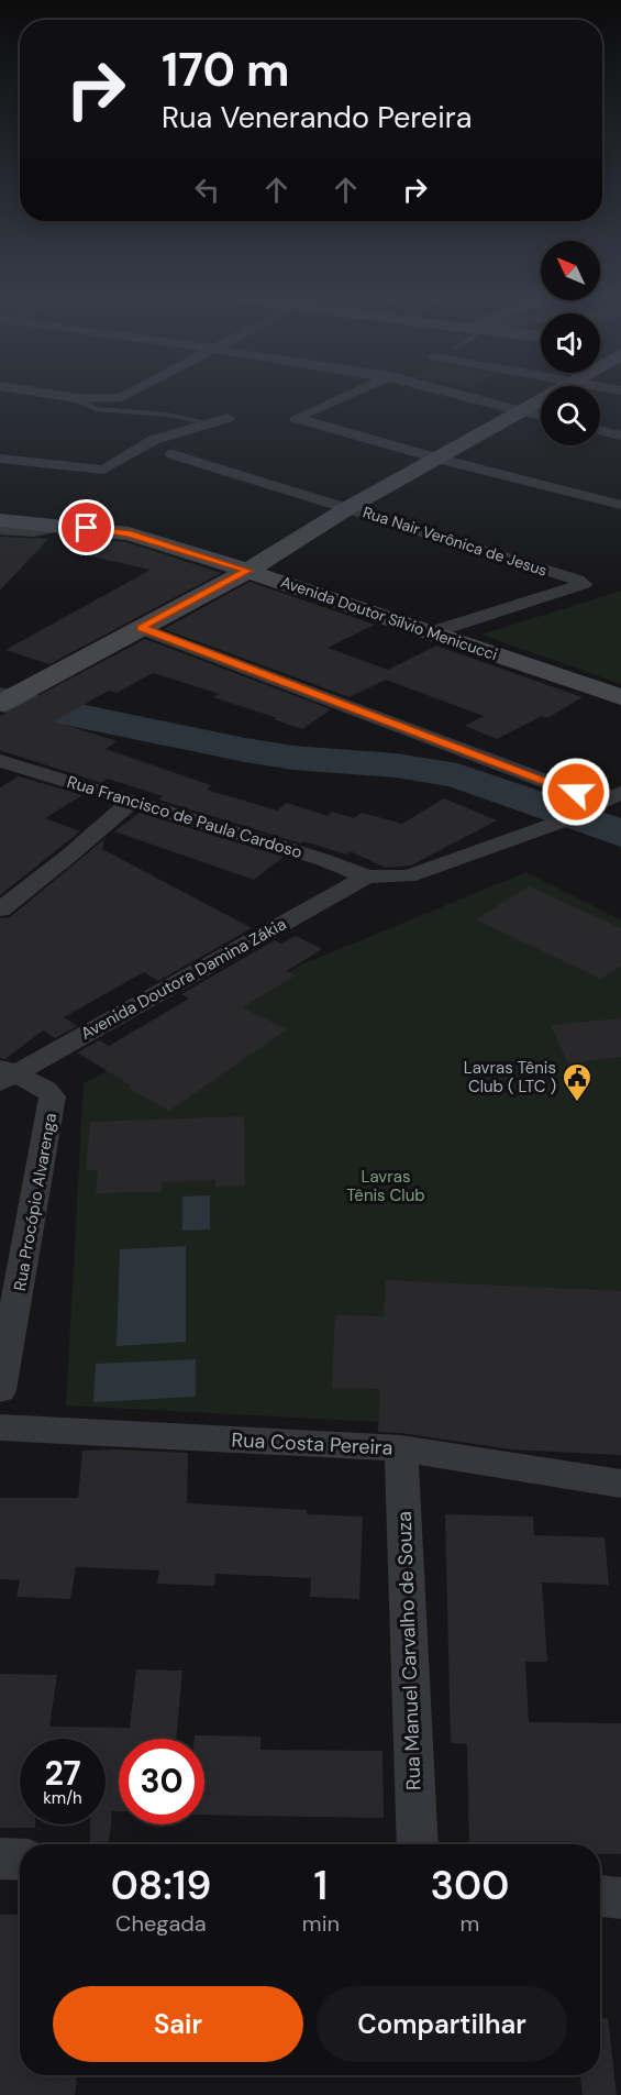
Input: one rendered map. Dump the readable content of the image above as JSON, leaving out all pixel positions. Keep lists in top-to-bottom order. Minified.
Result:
{"streets":{"street":["Rua Nair Verônica de Jesus","Avenida Doutor Sílvio Menicucci","Rua Francisco de Paula Cardoso","Avenida Doutora Damina Zákia","Rua Procópio Alvarenga","Rua Costa Pereira","Rua Manuel Carvalho de Souza"]},"crossings":[["Rua Nair Verônica de Jesus","Avenida Doutor Sílvio Menicucci"],["Rua Francisco de Paula Cardoso","Avenida Doutora Damina Zákia"],["Avenida Doutora Damina Zákia","Rua Procópio Alvarenga"],["Rua Costa Pereira","Rua Manuel Carvalho de Souza"]],"parks":["Lavras Tênis Club"],"places":{"public building":["Lavras Tênis Club ( LTC )"]},"north":"top left","page":{"turn":["170 m","Rua Venerando Pereira"],"speed":"27 km/h","limit":"30","eta":["08:19","Chegada","1","min","300","m"],"buttons":["Sair","Compartilhar"]}}
